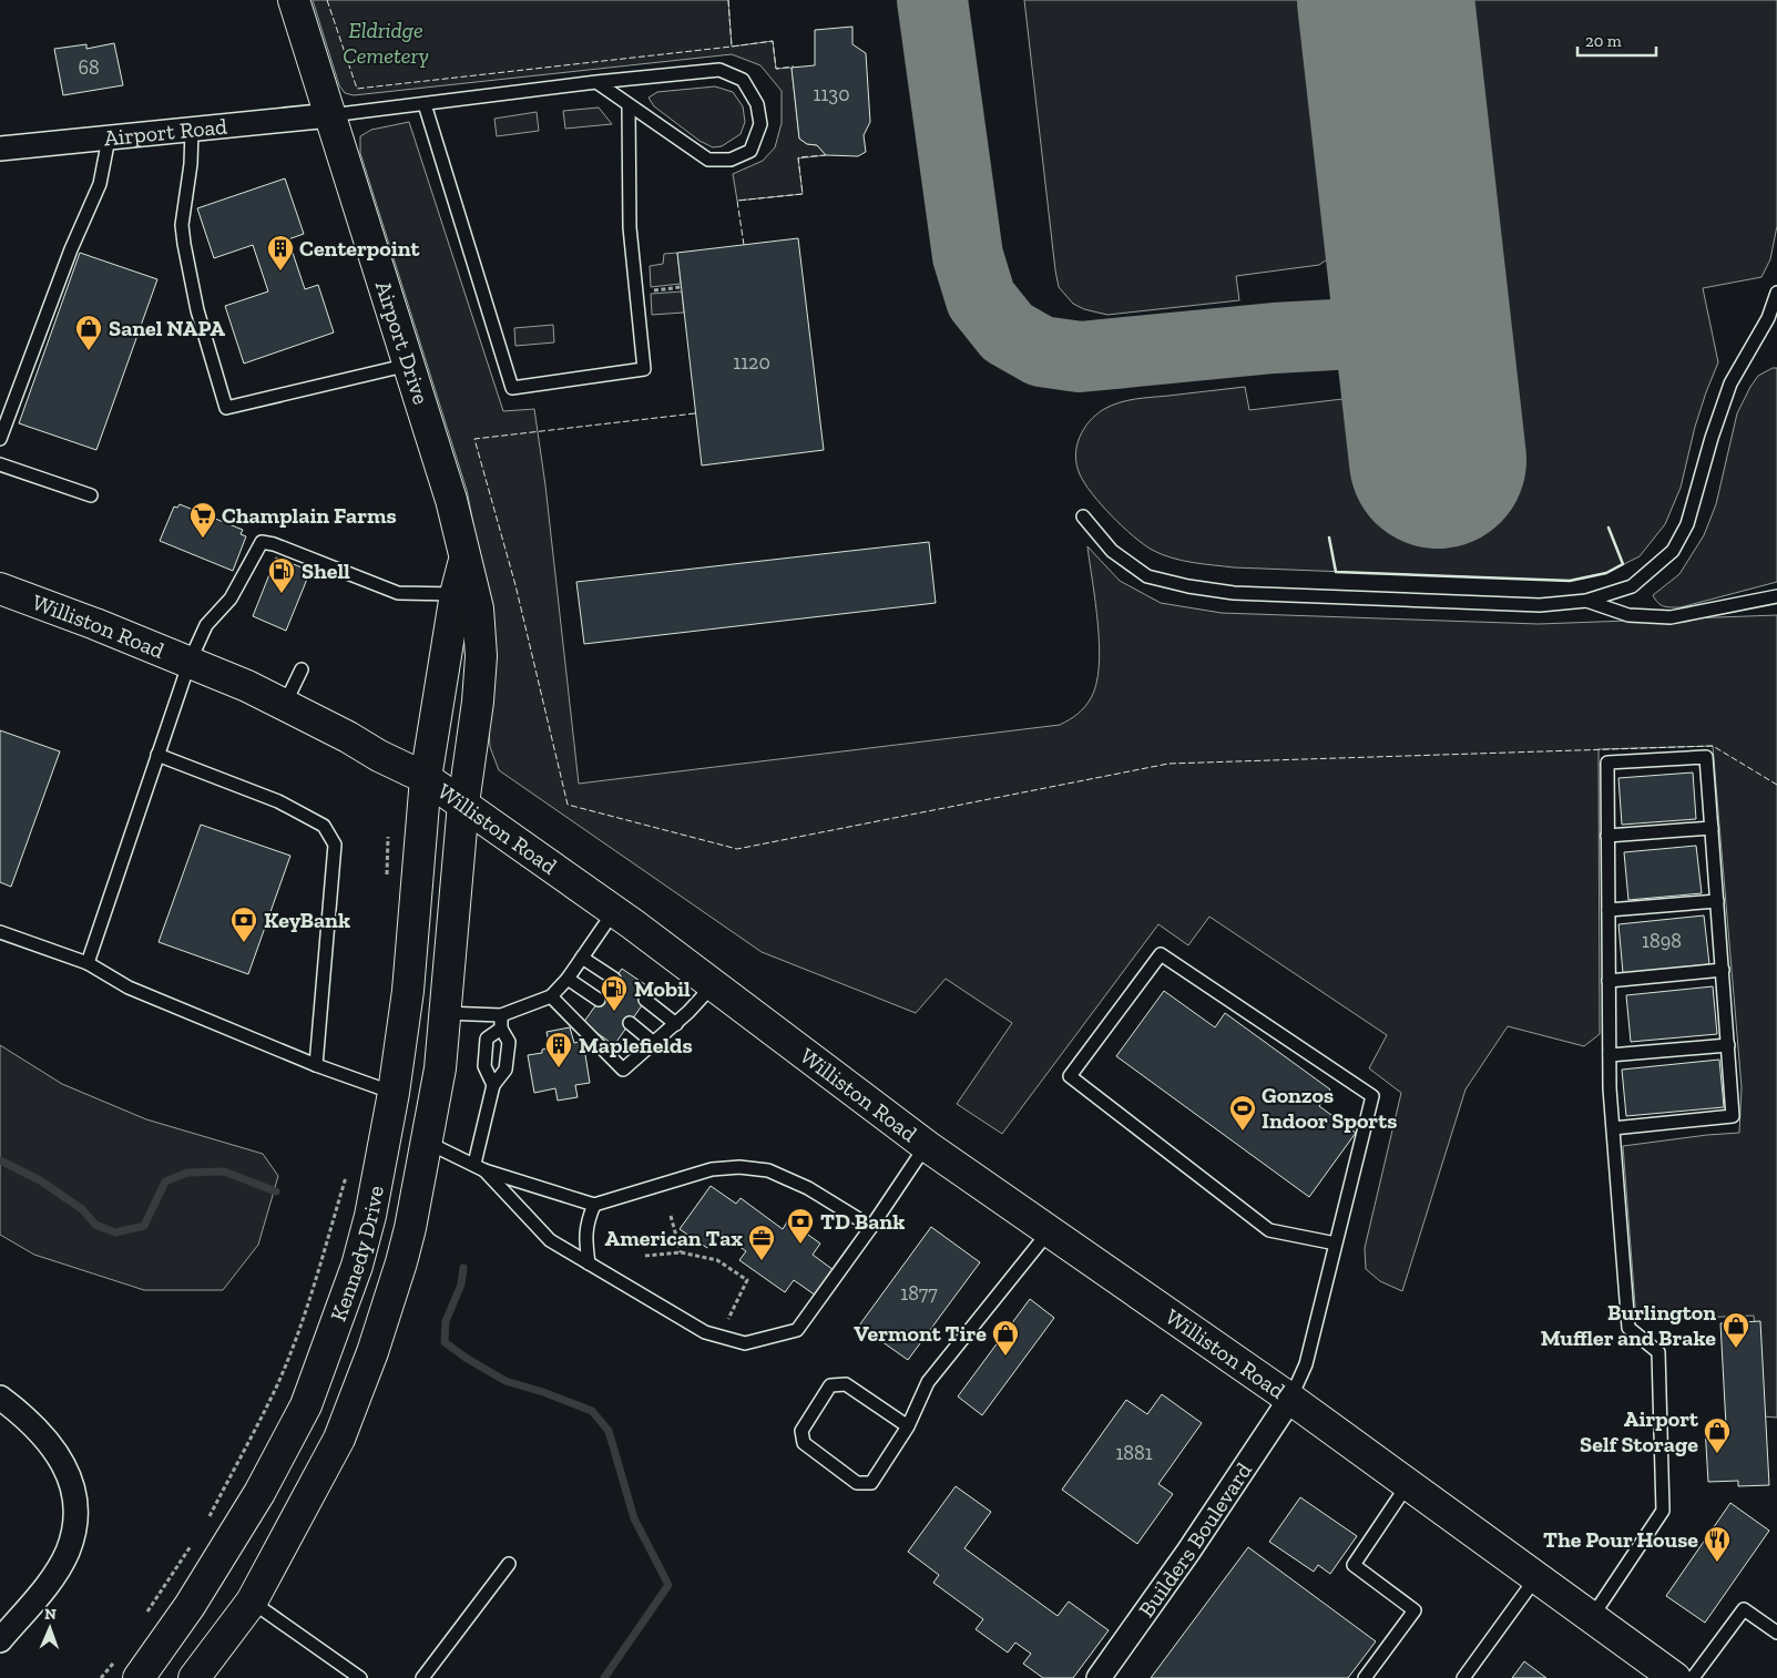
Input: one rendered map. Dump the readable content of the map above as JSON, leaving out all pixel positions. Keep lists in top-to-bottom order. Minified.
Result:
{"streets":{"main road":["Airport Drive","Williston Road","Kennedy Drive"],"street":["Airport Road","Builders Boulevard"]},"crossings":[["Airport Road","Airport Drive"],["Airport Drive","Williston Road"],["Airport Drive","Kennedy Drive"],["Williston Road","Kennedy Drive"],["Williston Road","Builders Boulevard"]],"parks":["Eldridge Cemetery"],"places":{"building":["Centerpoint","Maplefields"],"shop":["Sanel NAPA","Burlington Muffler and Brake","Vermont Tire","Airport Self Storage"],"supermarket":["Champlain Farms"],"fuel station":["Shell","Mobil"],"bank":["KeyBank","TD Bank"],"sports":["Gonzos Indoor Sports"],"office":["American Tax"],"restaurant":["The Pour House"]},"house_numbers":["68","1130","1120","1898","1877","1881"],"scale_bar":"20 m","north":"top"}
